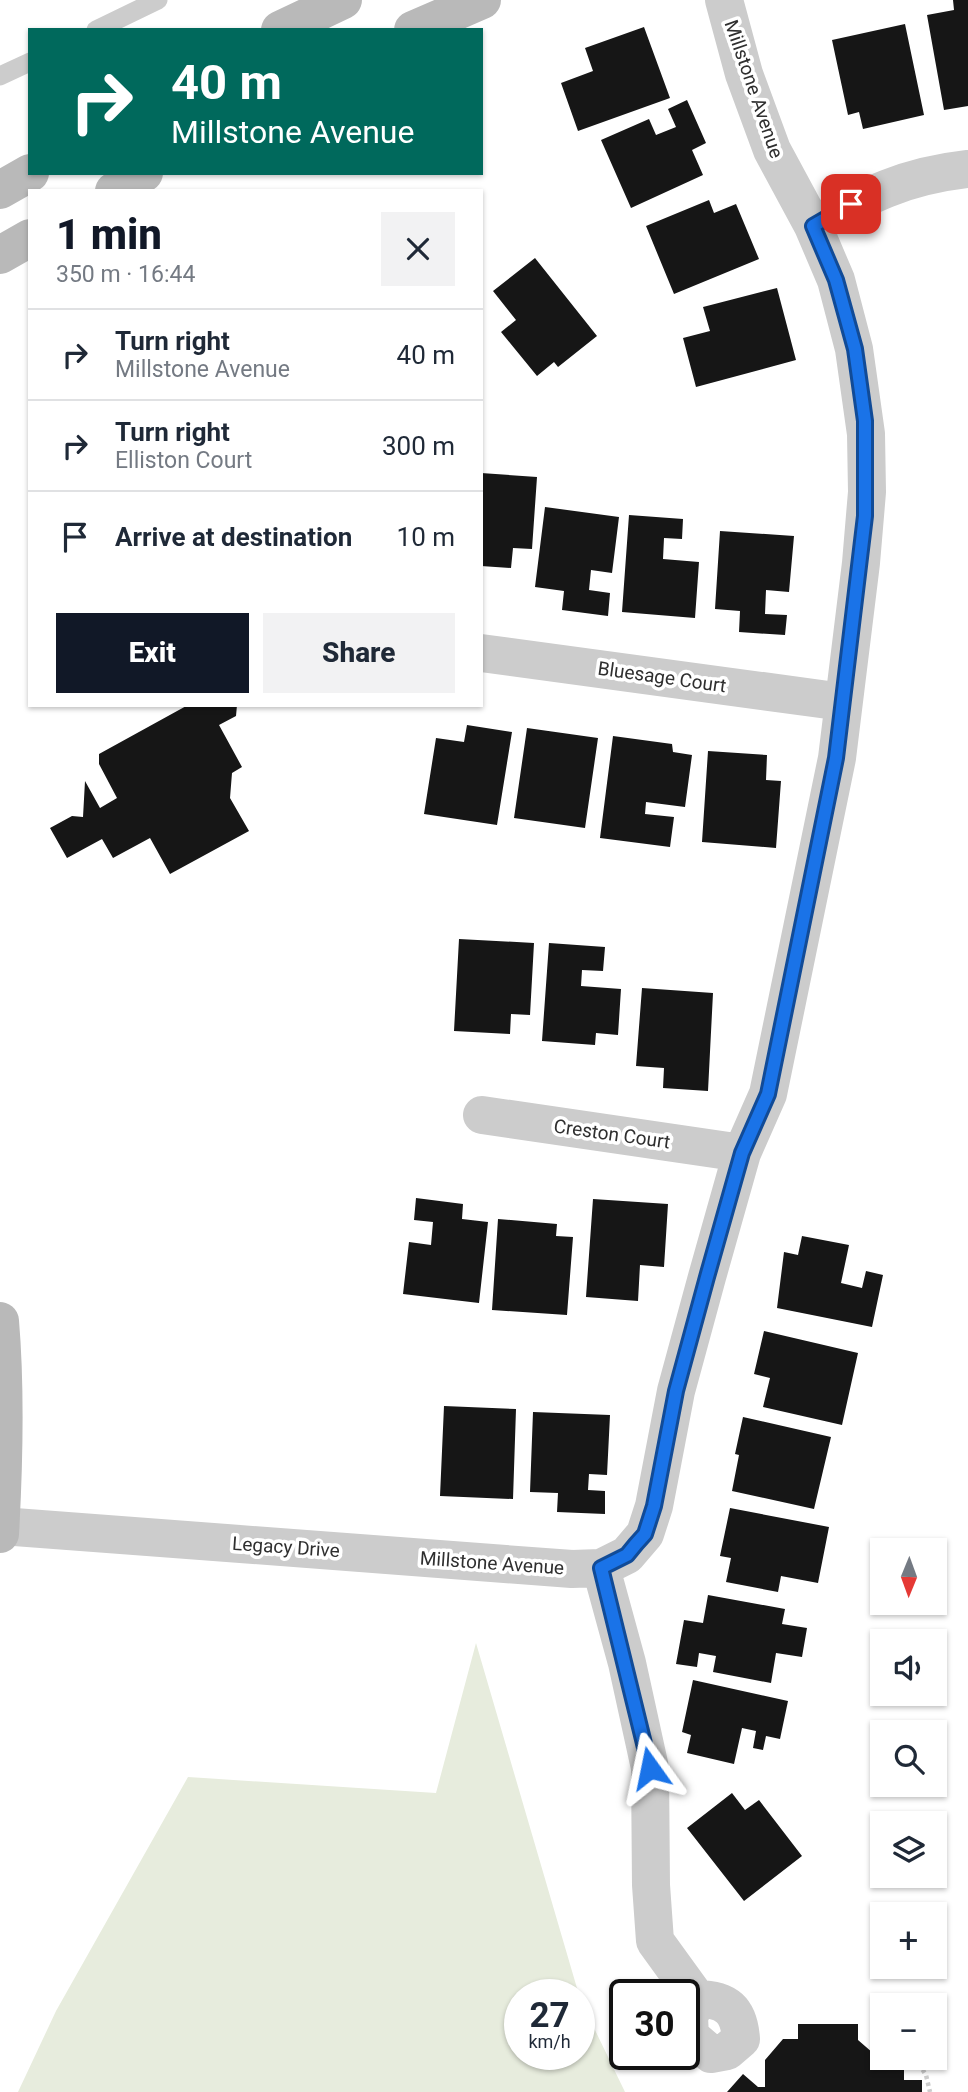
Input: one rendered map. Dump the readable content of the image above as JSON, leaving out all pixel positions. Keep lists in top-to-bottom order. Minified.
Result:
{"streets":{"street":["Millstone Avenue","Bluesage Court","Creston Court"]},"crossings":[["Millstone Avenue","Bluesage Court"],["Millstone Avenue","Creston Court"]],"north":"bottom","page":{"turn":["40 m","Millstone Avenue"],"heading":["1 min","350 m · 16:44"],"list":[{"name":"Turn right","note":"Millstone Avenue","value":"40 m"},{"name":"Turn right","note":"Elliston Court","value":"300 m"},{"name":"Arrive at destination","value":"10 m"}],"buttons":["Exit","Share"],"map_buttons":["+","−"],"speed":"27 km/h","limit":"30"}}
